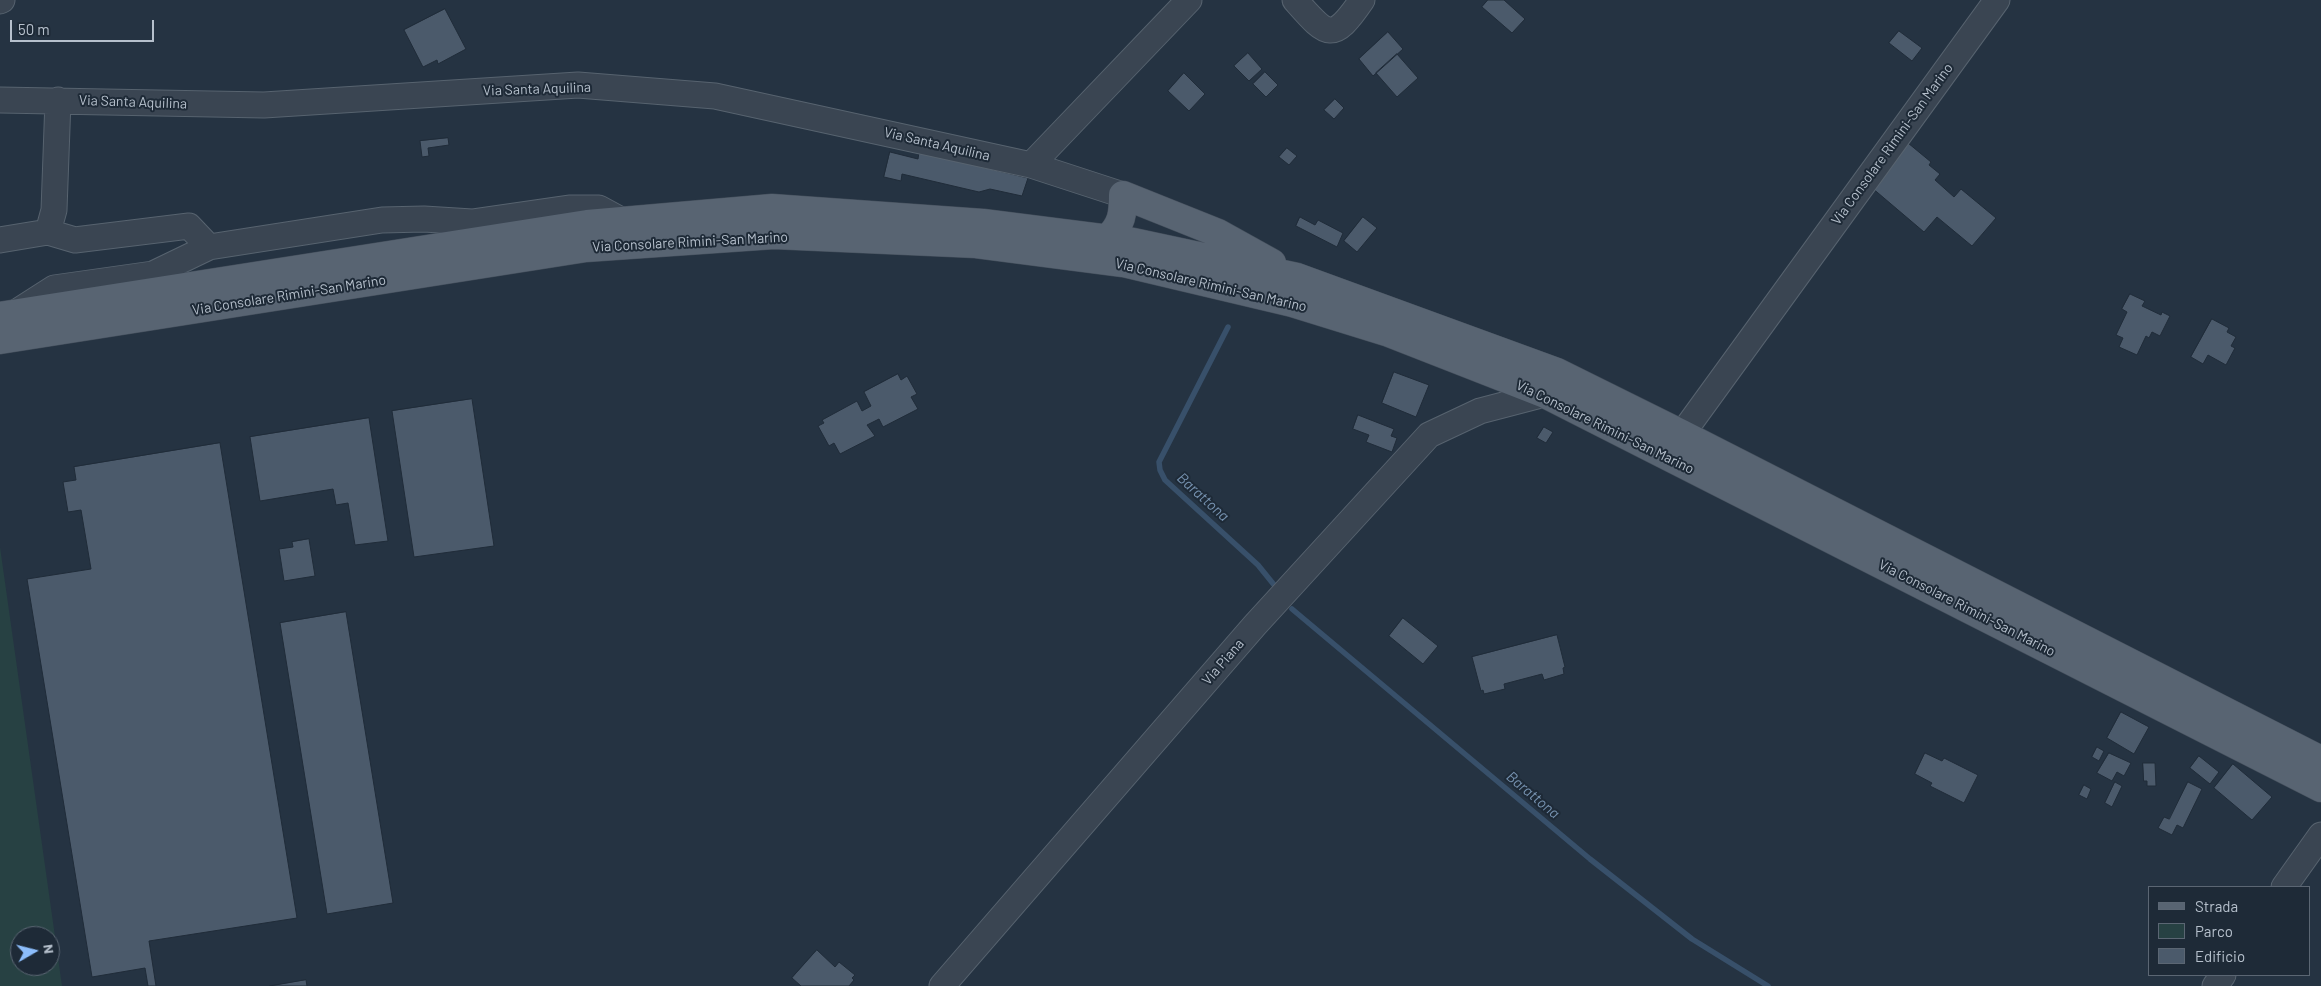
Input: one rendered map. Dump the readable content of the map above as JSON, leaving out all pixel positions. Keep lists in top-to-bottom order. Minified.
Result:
{"streets":{"main road":["Via Consolare Rimini-San Marino"],"street":["Via Santa Aquilina","Via Piana"]},"crossings":[["Via Santa Aquilina","Via Consolare Rimini-San Marino"],["Via Consolare Rimini-San Marino","Via Piana"]],"water":["Barattona"],"legend":["Strada","Parco","Edificio"],"scale_bar":"50 m","north":"right"}
